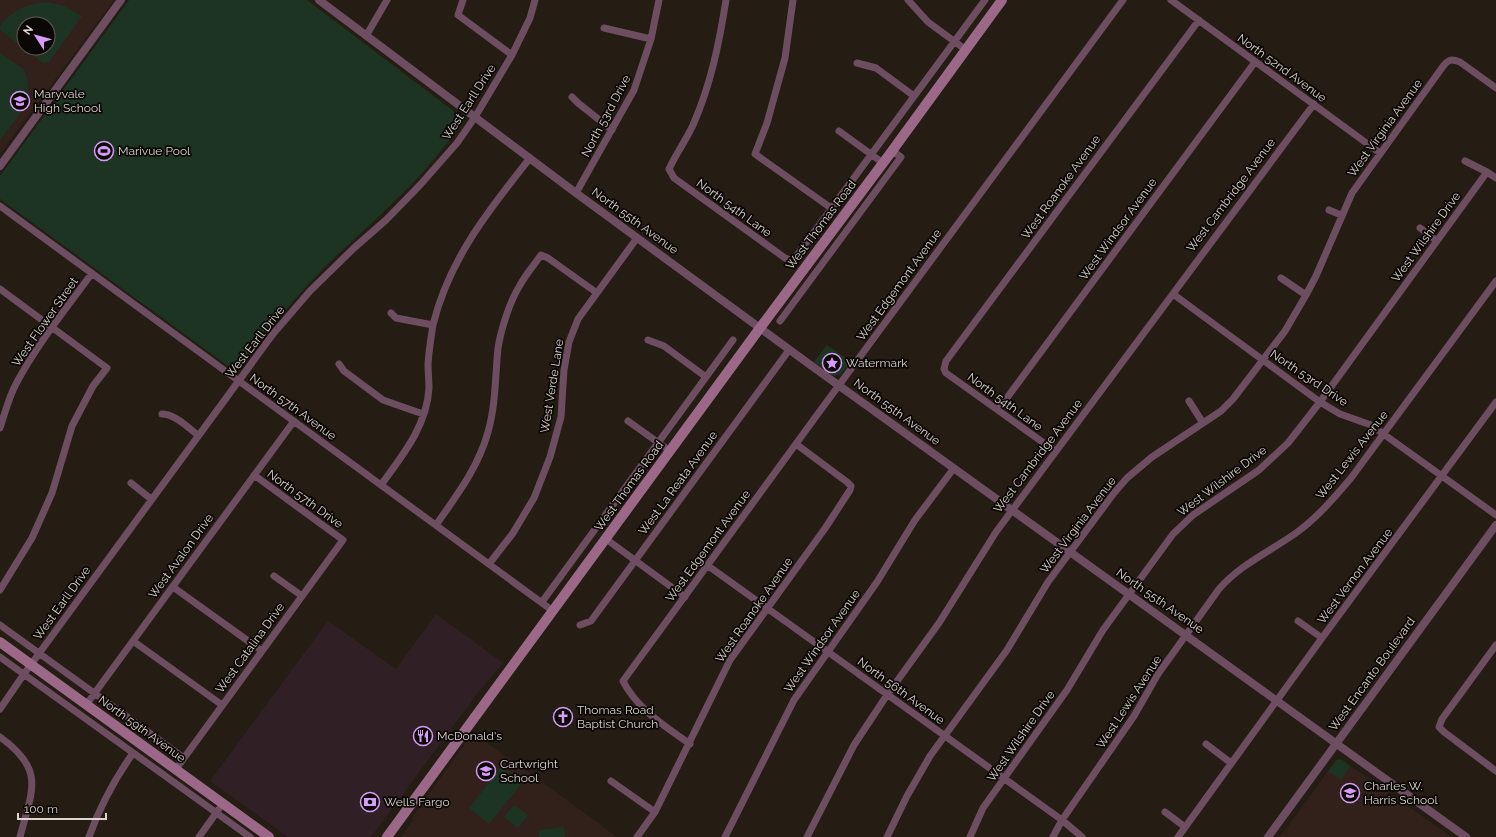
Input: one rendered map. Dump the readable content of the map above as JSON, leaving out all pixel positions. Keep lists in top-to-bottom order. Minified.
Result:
{"streets":{"main road":["West Thomas Road","North 59th Avenue"],"street":["North 52nd Avenue","West Earll Drive","North 53rd Drive","West Virginia Avenue","West Roanoke Avenue","West Cambridge Avenue","North 54th Lane","North 55th Avenue","West Windsor Avenue","West Wilshire Drive","West Edgemont Avenue","West Flower Street","West Verde Lane","North 57th Avenue","West Lewis Avenue","West La Reata Avenue","North 57th Drive","West Avalon Drive","West Vernon Avenue","West Catalina Drive","West Encanto Boulevard","North 56th Avenue"]},"crossings":[["North 52nd Avenue","West Virginia Avenue"],["North 52nd Avenue","West Roanoke Avenue"],["North 52nd Avenue","West Cambridge Avenue"],["North 52nd Avenue","West Windsor Avenue"],["West Earll Drive","North 55th Avenue"],["West Earll Drive","North 57th Avenue"],["West Earll Drive","North 59th Avenue"],["North 53rd Drive","West Virginia Avenue"],["North 53rd Drive","West Cambridge Avenue"],["North 53rd Drive","North 55th Avenue"],["North 53rd Drive","West Wilshire Drive"],["North 53rd Drive","West Lewis Avenue"],["North 53rd Drive","West Vernon Avenue"],["West Virginia Avenue","North 55th Avenue"],["West Virginia Avenue","North 56th Avenue"],["West Roanoke Avenue","North 54th Lane"],["West Roanoke Avenue","West Edgemont Avenue"],["West Roanoke Avenue","North 56th Avenue"],["West Cambridge Avenue","North 54th Lane"],["West Cambridge Avenue","North 55th Avenue"],["West Cambridge Avenue","North 56th Avenue"],["North 54th Lane","West Thomas Road"],["North 54th Lane","West Windsor Avenue"],["North 55th Avenue","West Thomas Road"],["North 55th Avenue","West Windsor Avenue"],["North 55th Avenue","West Wilshire Drive"],["North 55th Avenue","West Edgemont Avenue"],["North 55th Avenue","West Verde Lane"],["North 55th Avenue","West Lewis Avenue"],["North 55th Avenue","West La Reata Avenue"],["North 55th Avenue","West Vernon Avenue"],["North 55th Avenue","West Encanto Boulevard"],["West Thomas Road","North 57th Avenue"],["West Windsor Avenue","North 56th Avenue"],["West Wilshire Drive","North 56th Avenue"],["West Edgemont Avenue","North 56th Avenue"],["West Flower Street","North 57th Avenue"],["West Verde Lane","North 57th Avenue"],["North 57th Avenue","West Avalon Drive"],["West Lewis Avenue","North 56th Avenue"],["North 57th Drive","West Avalon Drive"],["North 57th Drive","West Catalina Drive"],["West Avalon Drive","North 59th Avenue"],["West Catalina Drive","North 59th Avenue"]],"places":{"school or university":["Maryvale High School","Cartwright School","Charles W. Harris School"],"sports":["Marivue Pool"],"place":["Watermark"],"church":["Thomas Road Baptist Church"],"restaurant":["McDonald's"],"bank":["Wells Fargo"]},"scale_bar":"100 m","north":"top left"}
